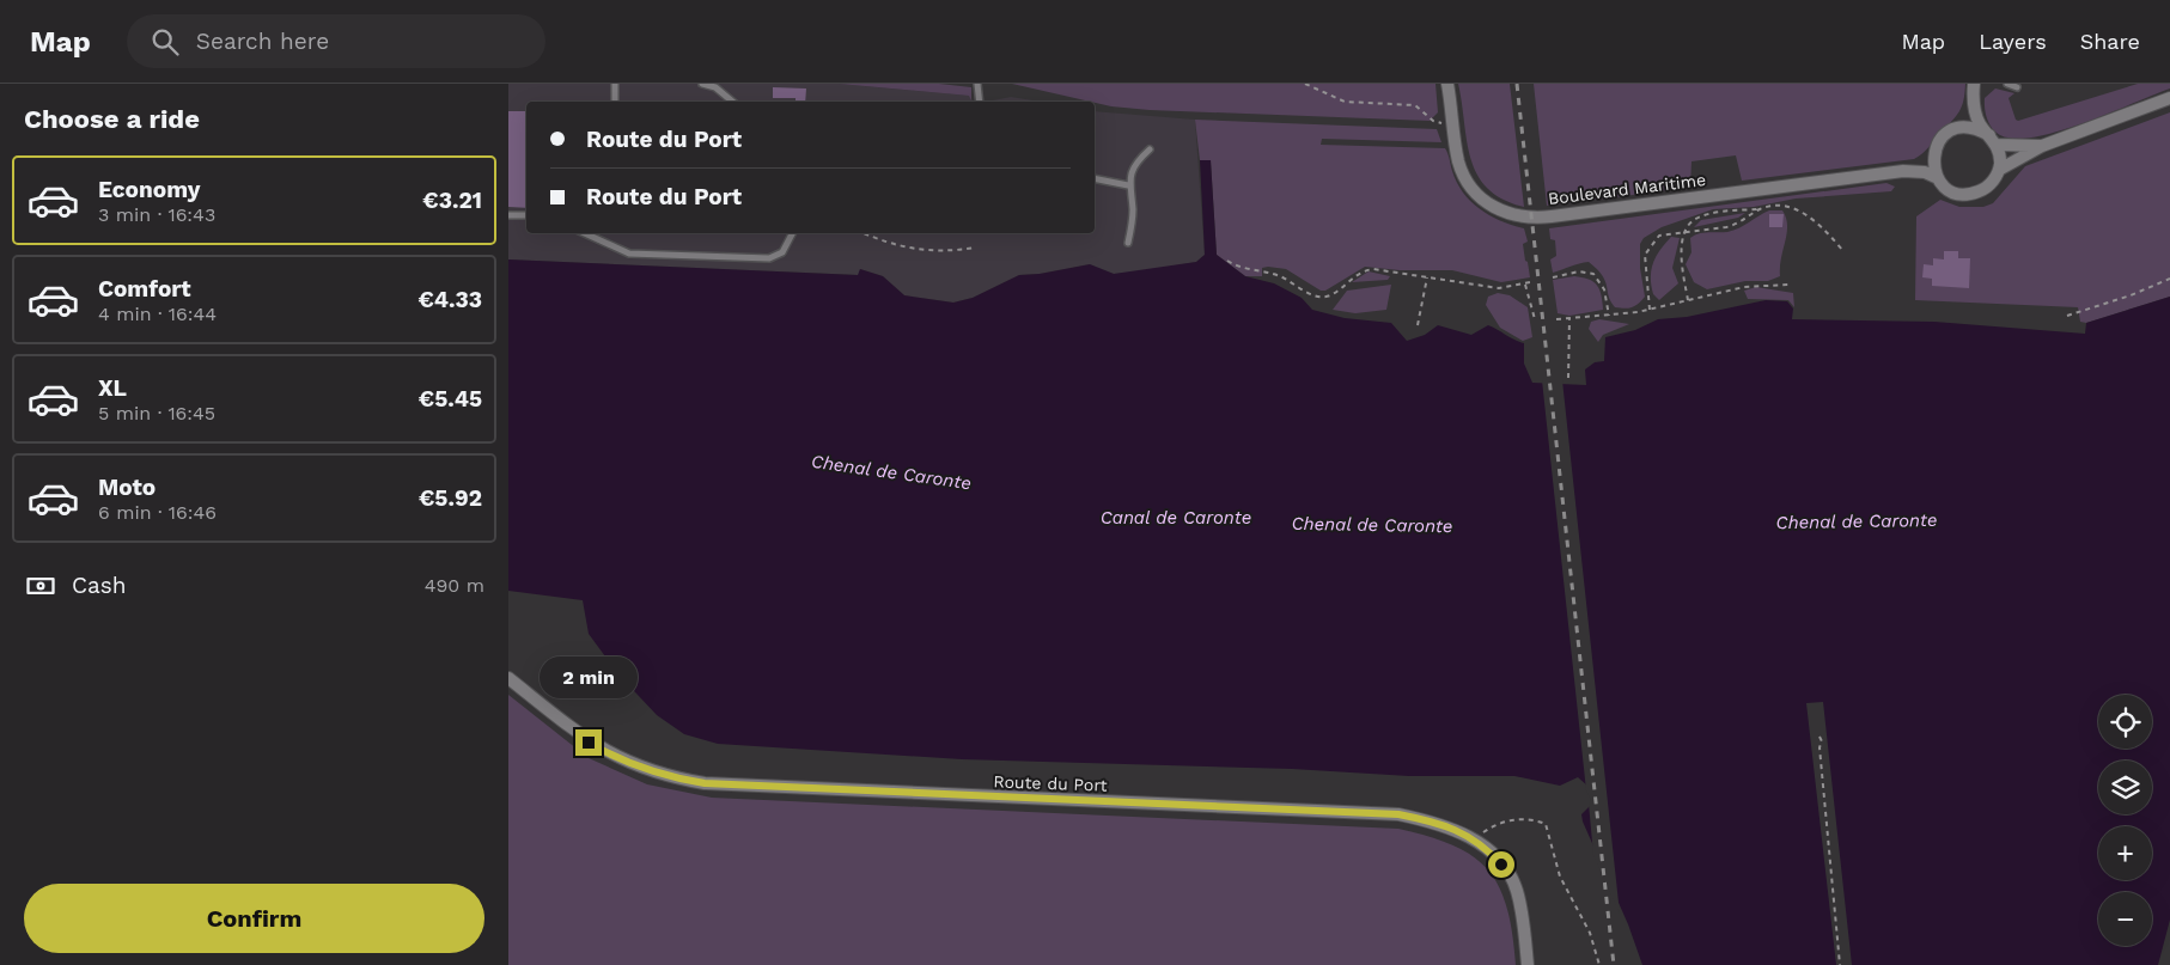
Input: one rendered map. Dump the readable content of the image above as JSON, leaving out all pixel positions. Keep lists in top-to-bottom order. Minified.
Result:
{"streets":{"street":["Boulevard Maritime","Route du Port"]},"water":["Chenal de Caronte","Canal de Caronte"],"page":{"header":"Map","search":"Search here","nav":["Map","Layers","Share"],"heading":"Choose a ride","banner":["Route du Port","Route du Port"],"list":[{"name":"Economy","note":"3 min · 16:43","value":"€3.21"},{"name":"Comfort","note":"4 min · 16:44","value":"€4.33"},{"name":"XL","note":"5 min · 16:45","value":"€5.45"},{"name":"Moto","note":"6 min · 16:46","value":"€5.92"}],"pay":["Cash","490 m"],"bubble":"2 min","map_buttons":["+","−"],"buttons":"Confirm"}}
